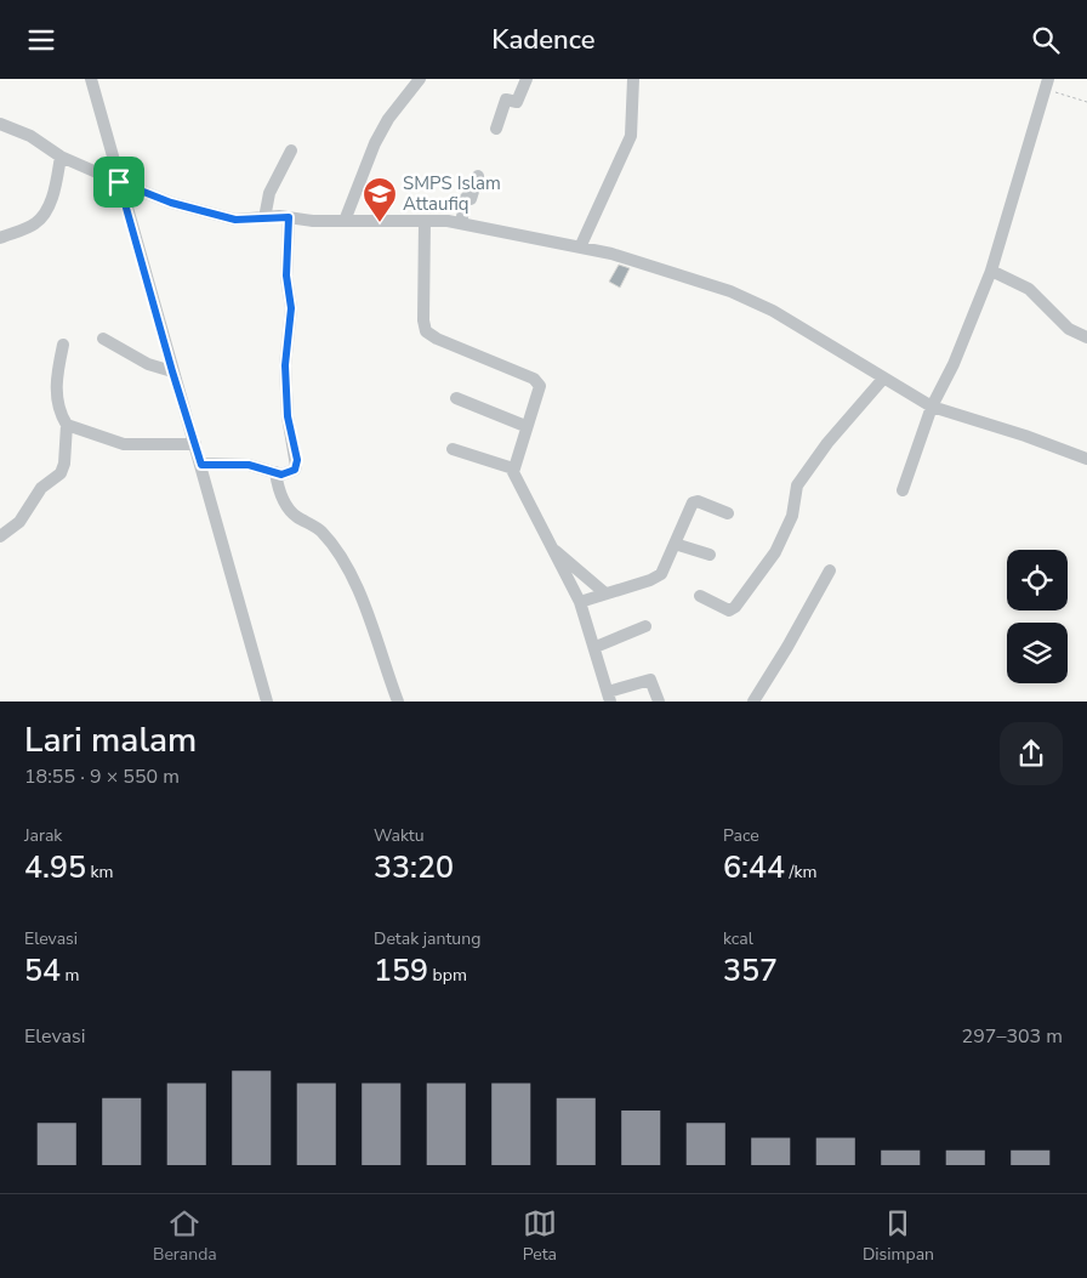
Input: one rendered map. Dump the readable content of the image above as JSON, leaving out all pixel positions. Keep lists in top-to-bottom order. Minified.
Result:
{"places":{"school or university":["SMPS Islam Attaufiq"]},"page":{"header":"Kadence","heading":["Lari malam","18:55 · 9 × 550 m"],"stats":[["Jarak","4.95 km"],["Waktu","33:20"],["Pace","6:44 /km"],["Elevasi","54 m"],["Detak jantung","159 bpm"],["kcal","357"]],"chart":["Elevasi","297–303 m"],"tabs":["Beranda","Peta","Disimpan"]}}
